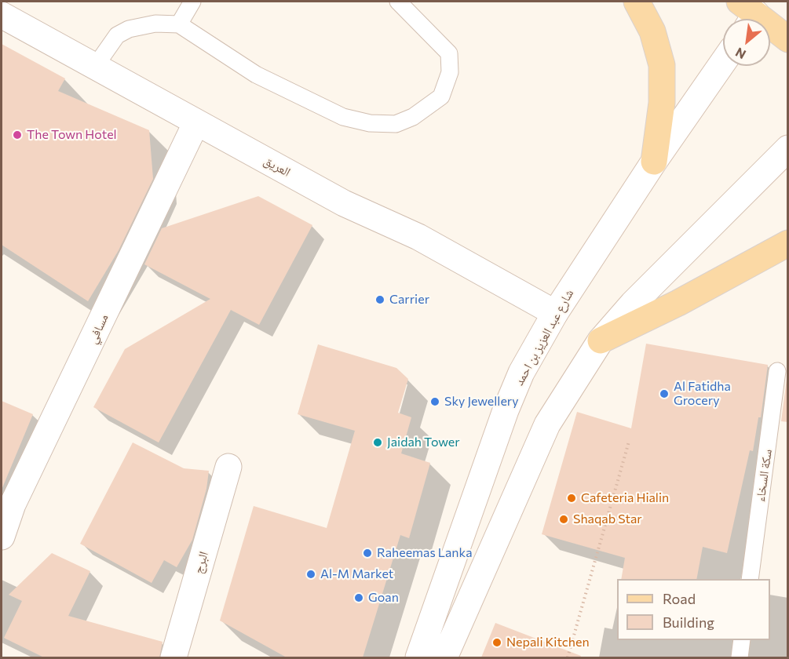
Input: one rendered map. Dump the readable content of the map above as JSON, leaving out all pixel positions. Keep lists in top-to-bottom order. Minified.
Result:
{"streets":{"street":["العريق","مسافي","شارع عبد العزيز بن احمد","البرج"],"lane":["سكة السخاء"]},"crossings":[["العريق","مسافي"],["العريق","شارع عبد العزيز بن احمد"]],"places":["The Town Hotel","Carrier","Al Fatidha Grocery","Sky Jewellery","Jaidah Tower","Cafeteria Hialin","Shaqab Star","Raheemas Lanka","Al-M Market","Goan","Nepali Kitchen"],"legend":["Road","Building"],"north":"bottom left"}
